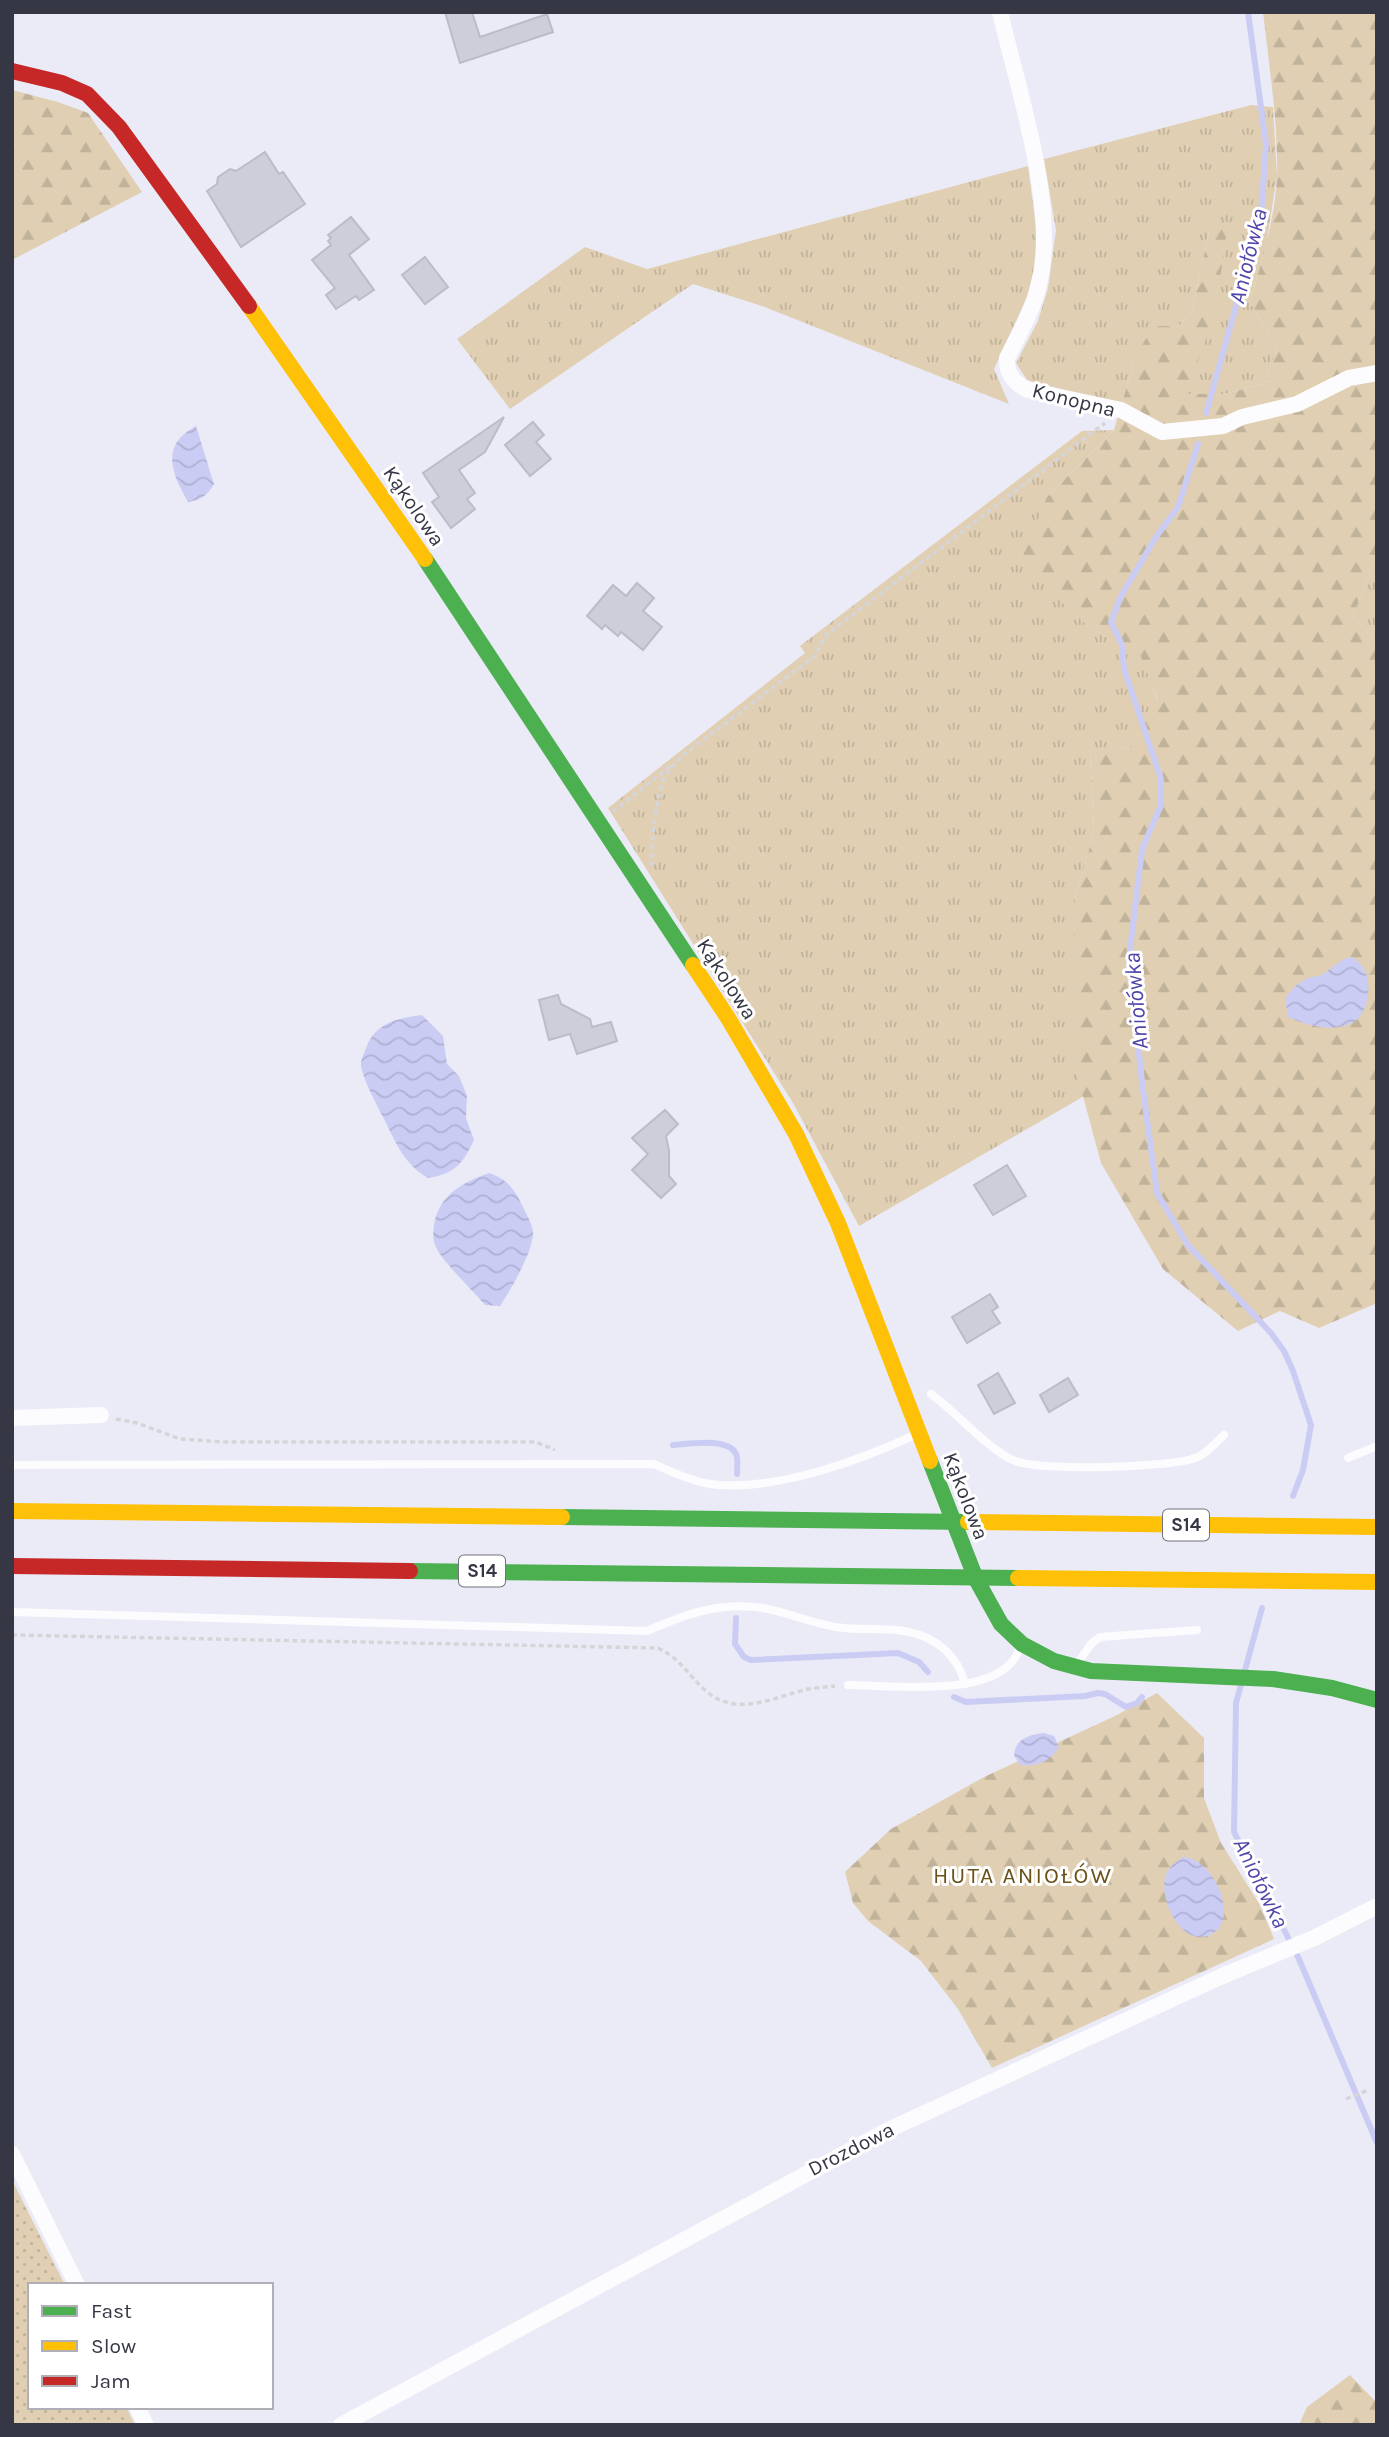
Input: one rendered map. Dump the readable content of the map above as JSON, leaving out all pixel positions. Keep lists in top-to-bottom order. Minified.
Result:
{"streets":{"main road":["Kąkolowa","S14"],"street":["Konopna","Drozdowa"]},"districts":["HUTA ANIOŁÓW"],"water":["Aniołówka"],"legend":["Fast","Slow","Jam"]}
